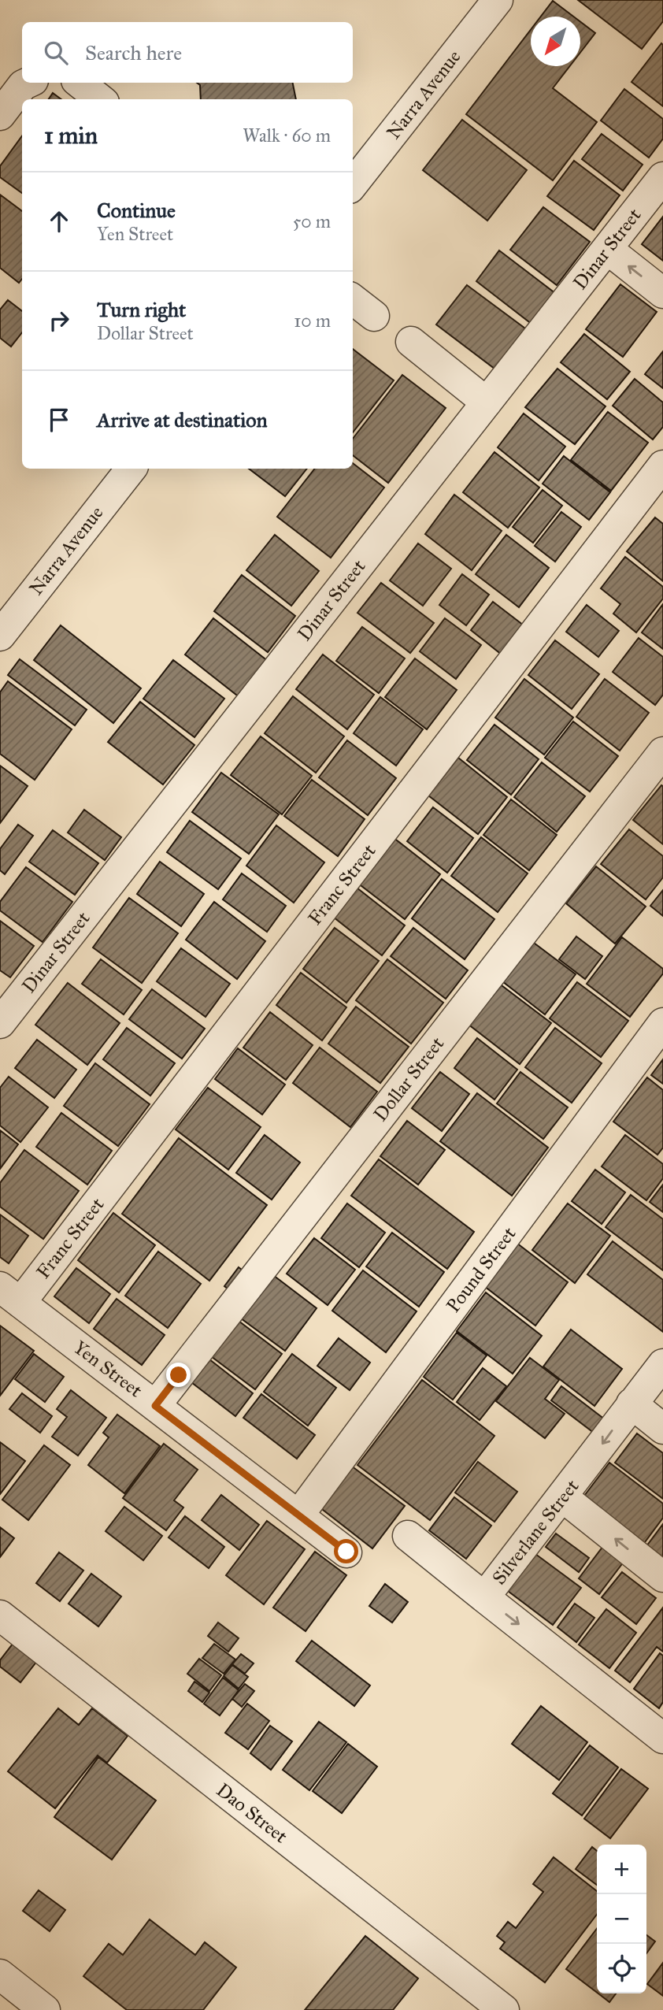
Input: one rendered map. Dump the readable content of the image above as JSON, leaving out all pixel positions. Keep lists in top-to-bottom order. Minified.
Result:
{"streets":{"street":["Narra Avenue","Dinar Street","Franc Street","Dollar Street","Pound Street","Yen Street","Silverlane Street","Dao Street"]},"crossings":[["Franc Street","Yen Street"],["Dollar Street","Yen Street"],["Pound Street","Yen Street"]],"north":"bottom left","page":{"search":"Search here","heading":["1 min","Walk · 60 m"],"list":[["Continue","Yen Street","50 m"],["Turn right","Dollar Street","10 m"],"Arrive at destination"],"map_buttons":["+","−"]}}
